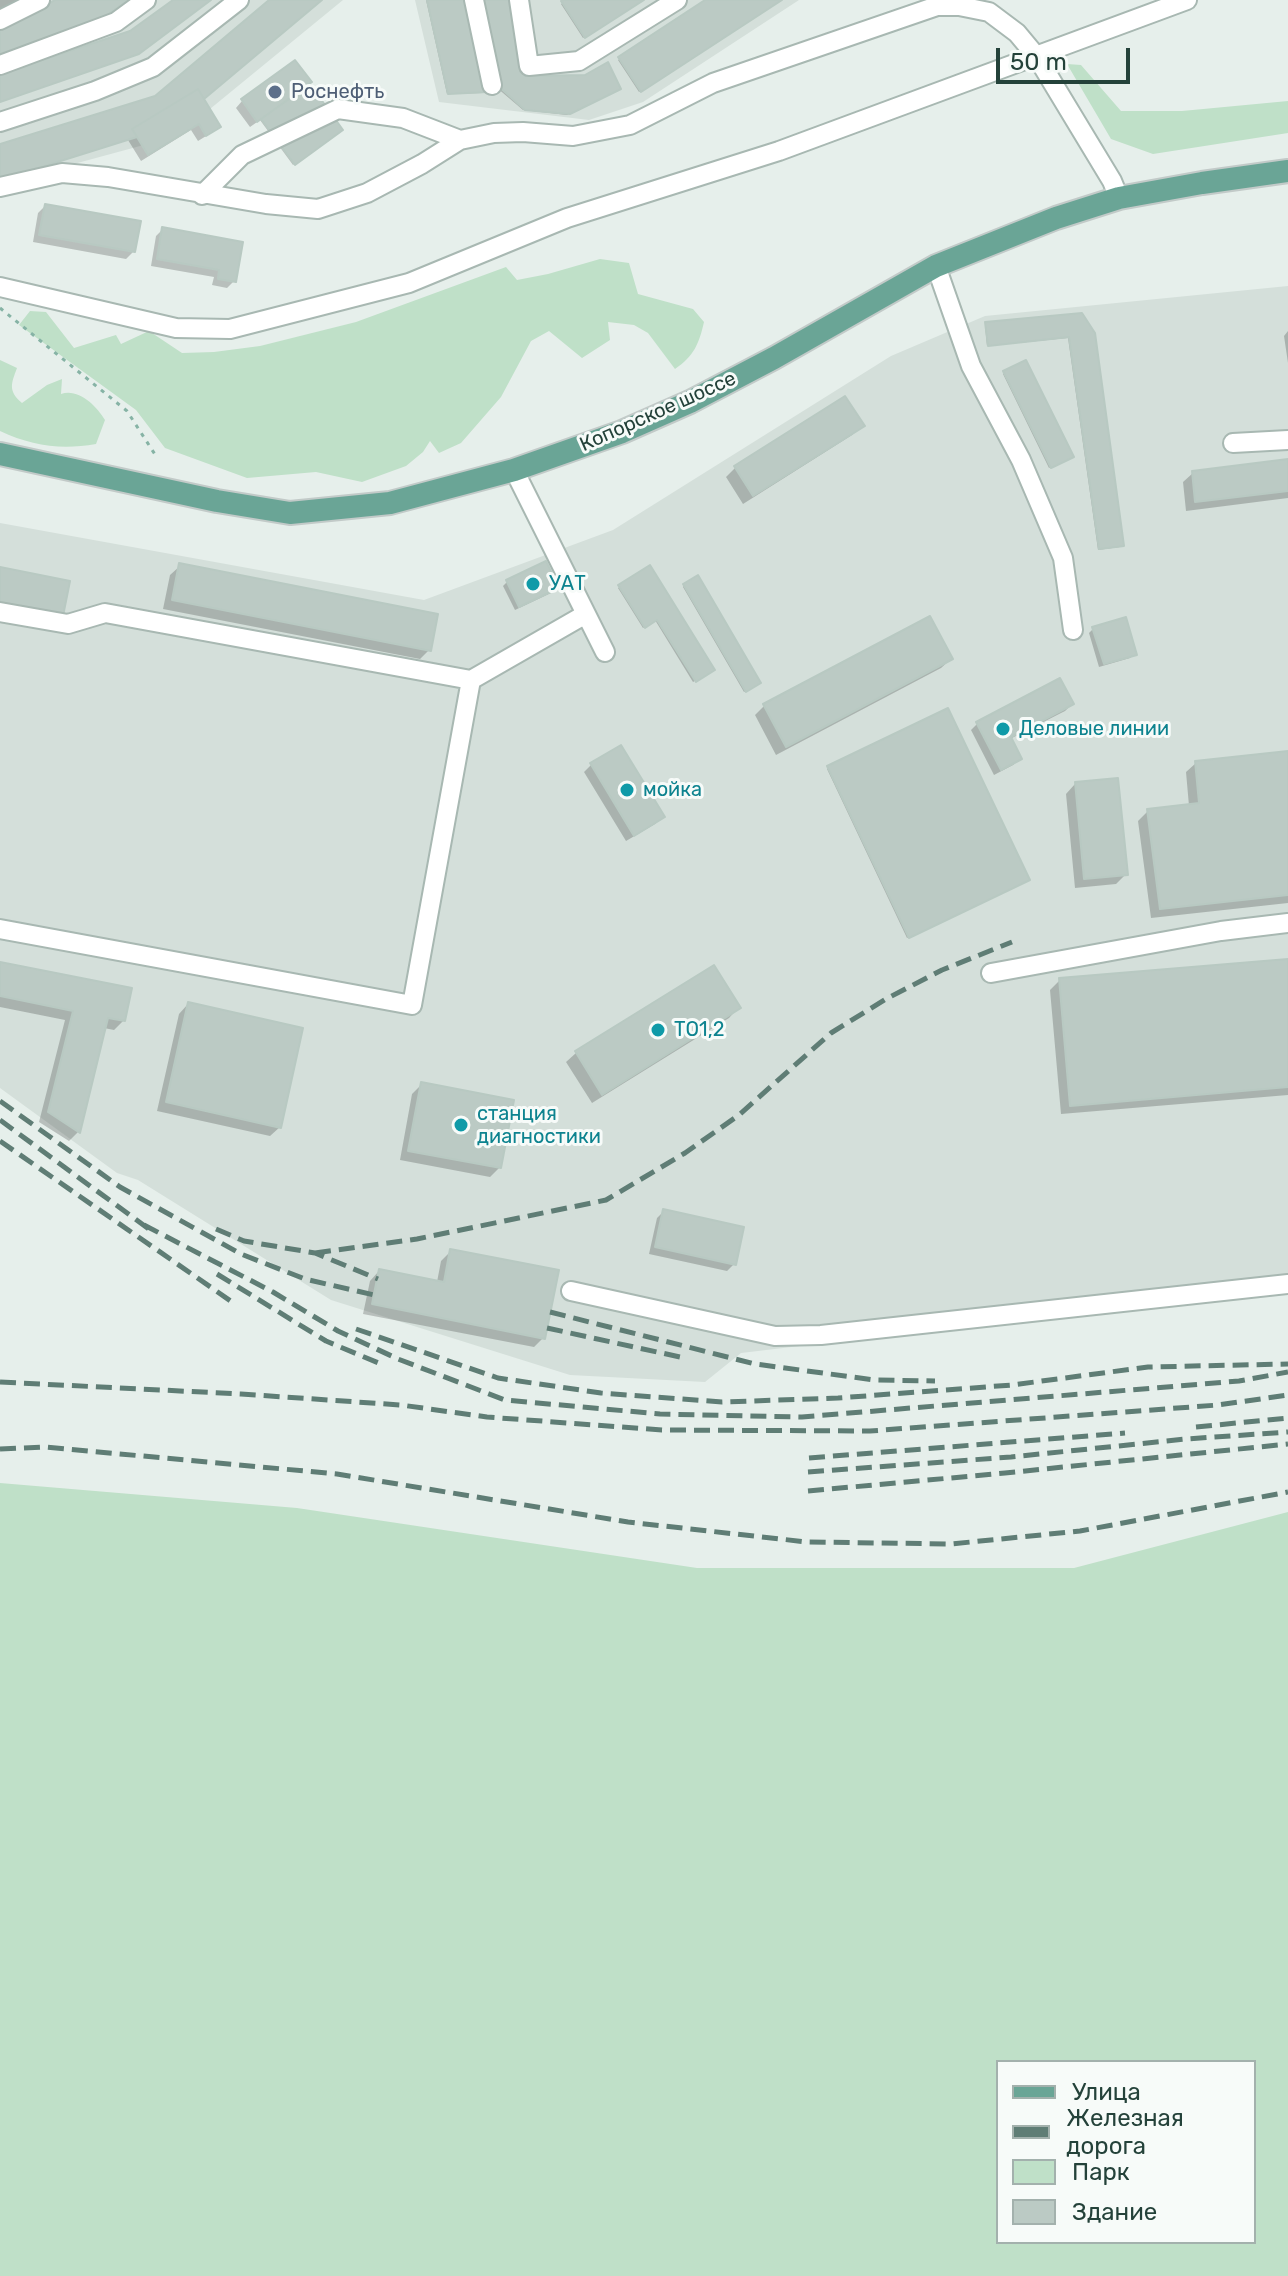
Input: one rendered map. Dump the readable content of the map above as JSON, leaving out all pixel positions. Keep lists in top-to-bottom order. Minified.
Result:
{"streets":{"main road":["Копорское шоссе"]},"places":["Роснефть","УАТ","Деловые линии","мойка","ТО1,2","станция диагностики"],"legend":["Улица","Железная дорога","Парк","Здание"],"scale_bar":"50 m"}
